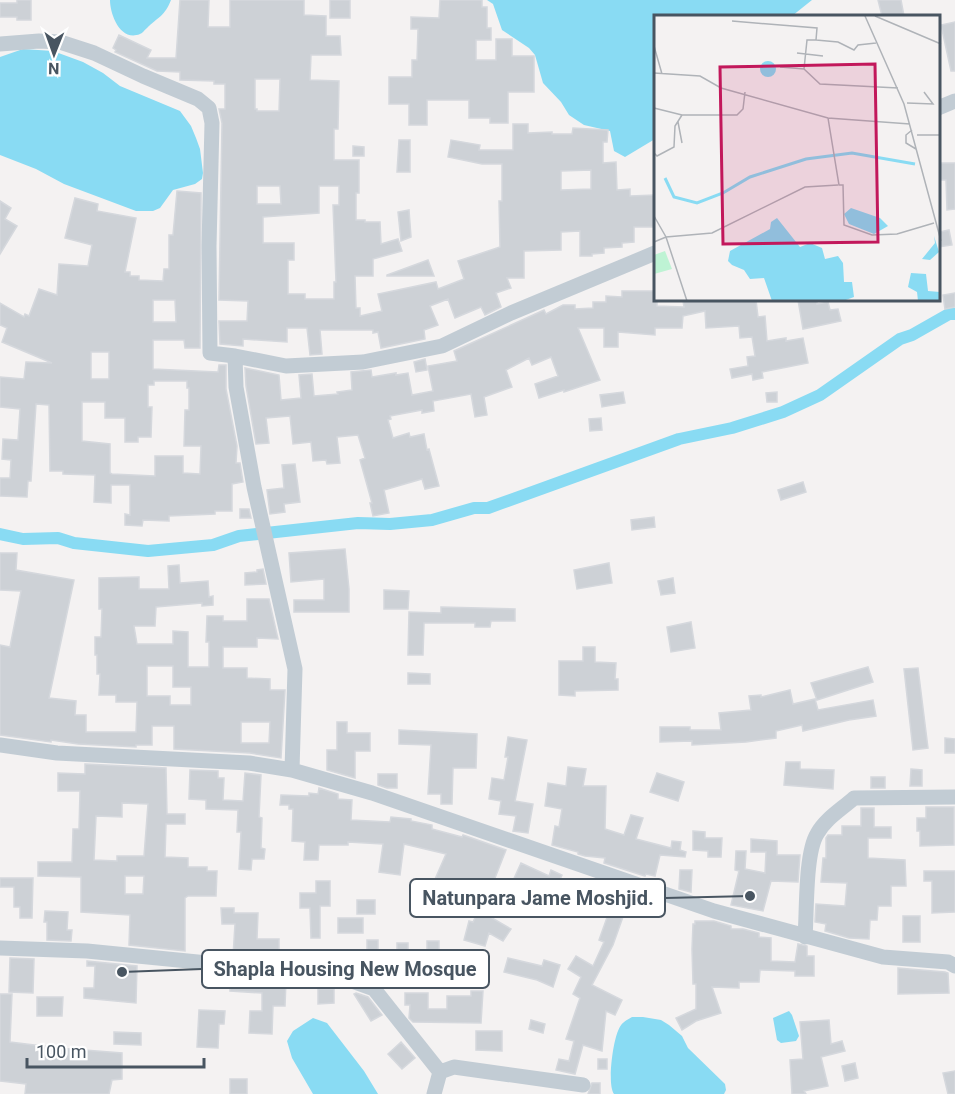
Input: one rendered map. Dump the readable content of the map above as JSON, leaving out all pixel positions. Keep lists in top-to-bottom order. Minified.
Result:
{"places":["Natunpara Jame Moshjid.","Shapla Housing New Mosque"],"scale_bar":"100 m","north":"bottom"}
